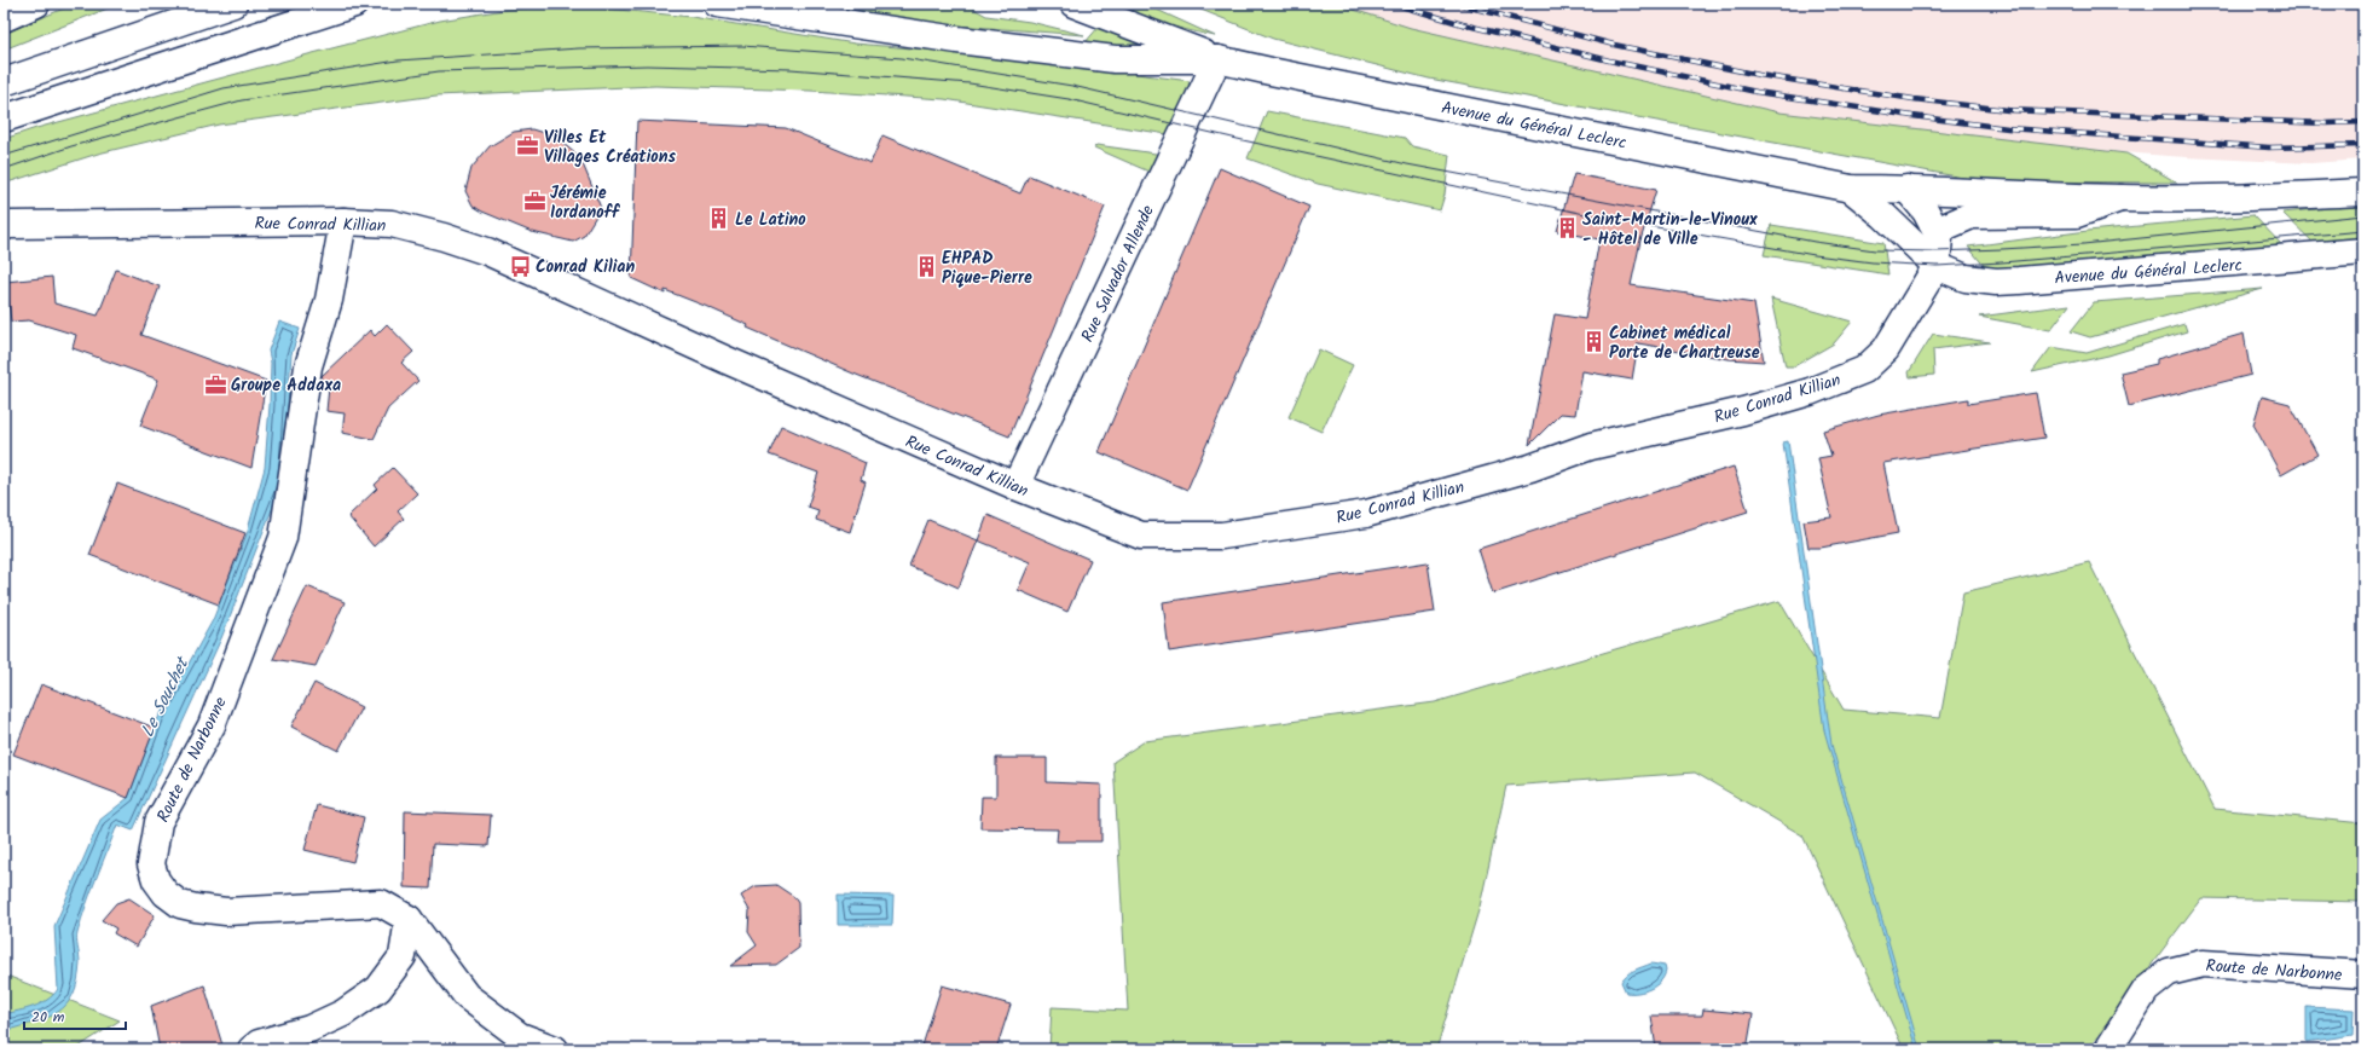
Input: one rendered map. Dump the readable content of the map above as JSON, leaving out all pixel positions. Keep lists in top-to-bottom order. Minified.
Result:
{"streets":{"main road":["Avenue du Général Leclerc","Rue Conrad Killian","Rue Salvador Allende","Route de Narbonne"]},"crossings":[["Avenue du Général Leclerc","Rue Conrad Killian"],["Avenue du Général Leclerc","Rue Salvador Allende"],["Rue Conrad Killian","Rue Salvador Allende"],["Rue Conrad Killian","Route de Narbonne"]],"water":["Le Souchet"],"places":{"office":["Villes Et Villages Créations","Jérémie Iordanoff","Groupe Addaxa"],"building":["Le Latino","Saint-Martin-le-Vinoux - Hôtel de Ville","EHPAD Pique-Pierre","Cabinet médical Porte de Chartreuse"],"bus stop":["Conrad Kilian"]},"scale_bar":"20 m"}
